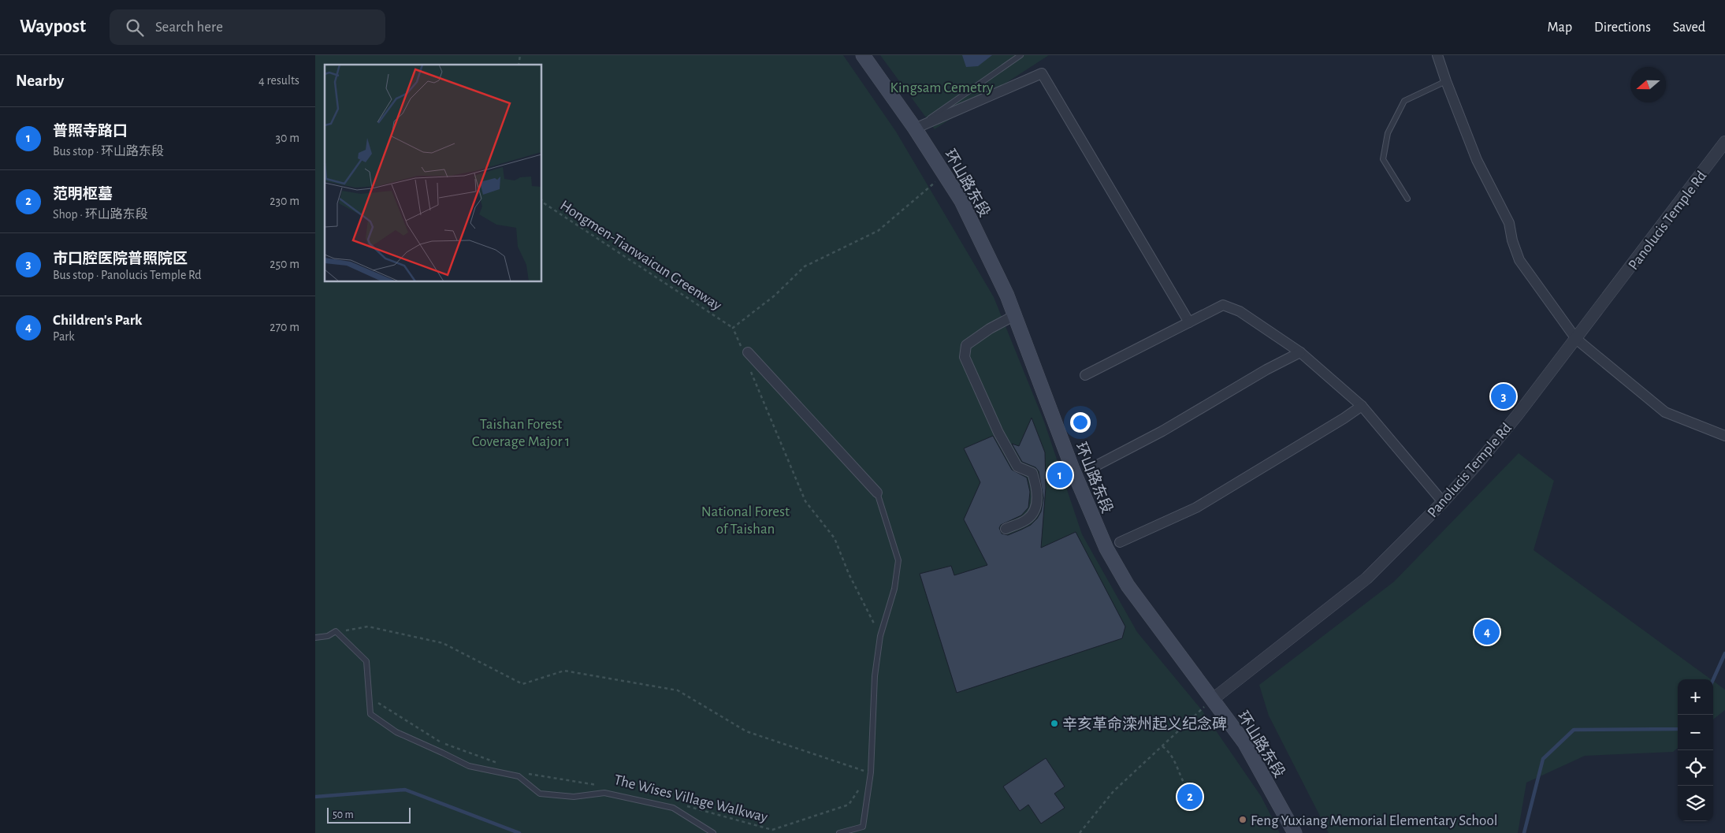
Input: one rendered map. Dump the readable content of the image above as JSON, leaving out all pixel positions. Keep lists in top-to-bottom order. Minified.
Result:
{"streets":{"main road":["环山路东段"],"street":["Panolucis Temple Rd"],"path":["Hongmen-Tianwaicun Greenway","The Wises Village Walkway"]},"crossings":[["环山路东段","Panolucis Temple Rd"]],"parks":["Kingsam Cemetry","Taishan Forest Coverage Major 1","National Forest of Taishan"],"places":["辛亥革命滦州起义纪念碑","Feng Yuxiang Memorial Elementary School"],"scale_bar":"50 m","north":"left","page":{"header":"Waypost","search":"Search here","nav":["Map","Directions","Saved"],"heading":["Nearby","4 results"],"list":[{"mark":"1","name":"普照寺路口","note":"Bus stop · 环山路东段","value":"30 m"},{"mark":"2","name":"范明枢墓","note":"Shop · 环山路东段","value":"230 m"},{"mark":"3","name":"市口腔医院普照院区","note":"Bus stop · Panolucis Temple Rd","value":"250 m"},{"mark":"4","name":"Children's Park","note":"Park","value":"270 m"}],"pins":["3","1","4","2"],"map_buttons":["+","−"],"scale":"50 m"}}
